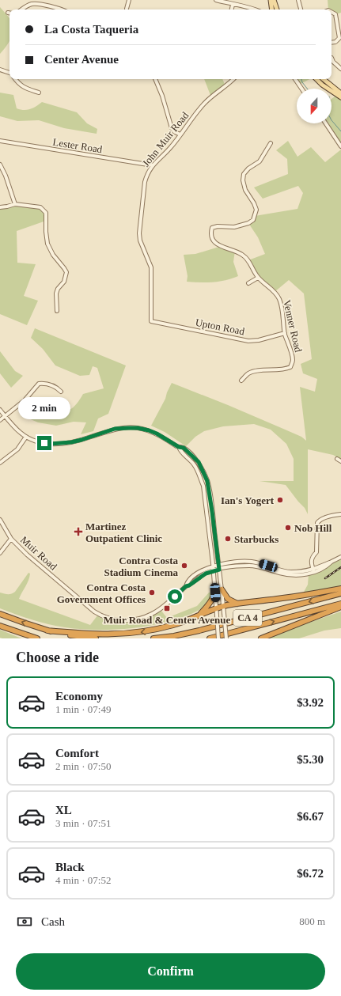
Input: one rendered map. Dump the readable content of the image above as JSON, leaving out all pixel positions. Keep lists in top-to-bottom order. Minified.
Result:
{"streets":{"highway":["CA 4"],"street":["John Muir Road","Lester Road","Venner Road","Upton Road","Muir Road"]},"crossings":[["John Muir Road","Lester Road"],["John Muir Road","Upton Road"],["Venner Road","Upton Road"]],"places":{"other":["Ian's Yogert","Nob Hill","Starbucks","Contra Costa Stadium Cinema","Contra Costa Government Offices"],"health":["Martinez Outpatient Clinic"],"transit":["Muir Road & Center Avenue"]},"north":"bottom","page":{"banner":["La Costa Taqueria","Center Avenue"],"bubble":"2 min","heading":"Choose a ride","list":[{"name":"Economy","note":"1 min · 07:49","value":"$3.92"},{"name":"Comfort","note":"2 min · 07:50","value":"$5.30"},{"name":"XL","note":"3 min · 07:51","value":"$6.67"},{"name":"Black","note":"4 min · 07:52","value":"$6.72"}],"pay":["Cash","800 m"],"buttons":"Confirm"}}
